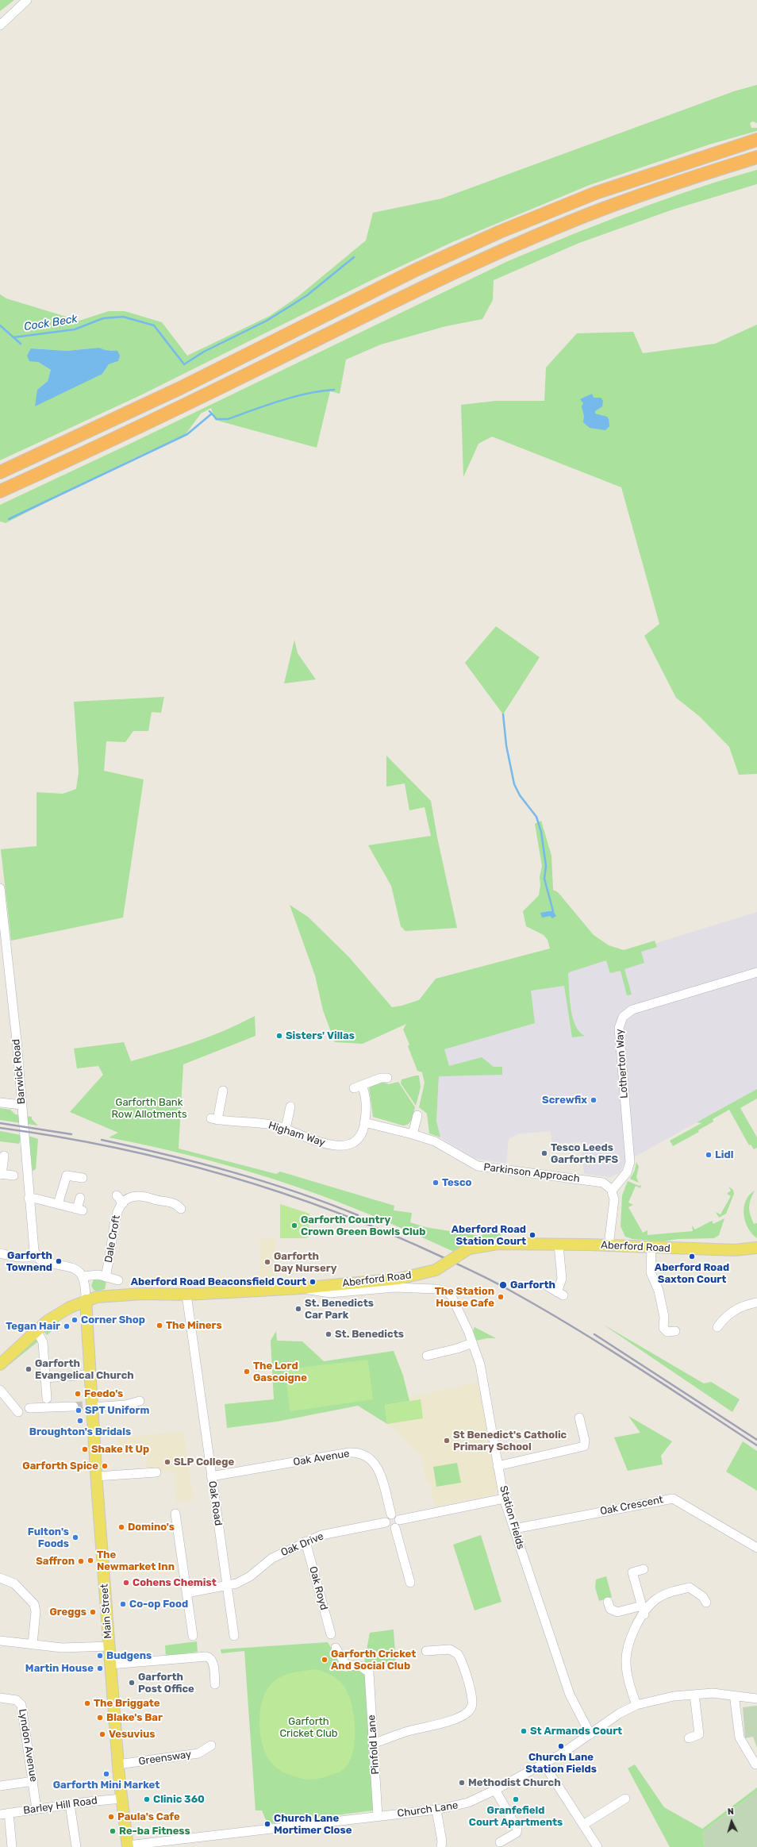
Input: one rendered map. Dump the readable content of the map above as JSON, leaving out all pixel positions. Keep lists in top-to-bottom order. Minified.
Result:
{"streets":{"main road":["Aberford Road","Main Street"],"street":["Lotherton Way","Barwick Road","Higham Way","Parkinson Approach","Dale Croft","Oak Avenue","Oak Road","Oak Crescent","Station Fields","Oak Drive","Oak Royd","Pinfold Lane","Lyndon Avenue","Greensway","Barley Hill Road","Church Lane"]},"crossings":[["Lotherton Way","Parkinson Approach"],["Higham Way","Parkinson Approach"],["Aberford Road","Oak Road"],["Aberford Road","Station Fields"],["Aberford Road","Main Street"],["Oak Avenue","Oak Road"],["Oak Avenue","Oak Drive"],["Oak Road","Oak Drive"],["Oak Crescent","Station Fields"],["Station Fields","Church Lane"],["Oak Drive","Oak Royd"],["Main Street","Greensway"],["Main Street","Barley Hill Road"],["Main Street","Church Lane"],["Pinfold Lane","Church Lane"],["Lyndon Avenue","Barley Hill Road"]],"water":["Cock Beck"],"parks":["Garforth Bank Row Allotments","Garforth Cricket Club"],"places":["Sisters' Villas","Screwfix","Tesco Leeds Garforth PFS","Lidl","Tesco","Garforth Country Crown Green Bowls Club","Aberford Road Station Court","Aberford Road Saxton Court","Garforth Townend","Garforth Day Nursery","Aberford Road Beaconsfield Court","Garforth","The Station House Cafe","St. Benedicts Car Park","Corner Shop","The Miners","Tegan Hair","St. Benedicts","Garforth Evangelical Church","The Lord Gascoigne","Feedo's","SPT Uniform","Broughton's Bridals","St Benedict's Catholic Primary School","Shake It Up","SLP College","Garforth Spice","Domino's","Fulton's Foods","The Newmarket Inn","Saffron","Cohens Chemist","Co-op Food","Greggs","Budgens","Garforth Cricket And Social Club","Martin House","Garforth Post Office","The Briggate","Blake's Bar","St Armands Court","Vesuvius","Church Lane Station Fields","Garforth Mini Market","Methodist Church","Clinic 360","Granfefield Court Apartments","Paula's Cafe","Church Lane Mortimer Close","Re-ba Fitness"],"north":"top"}
